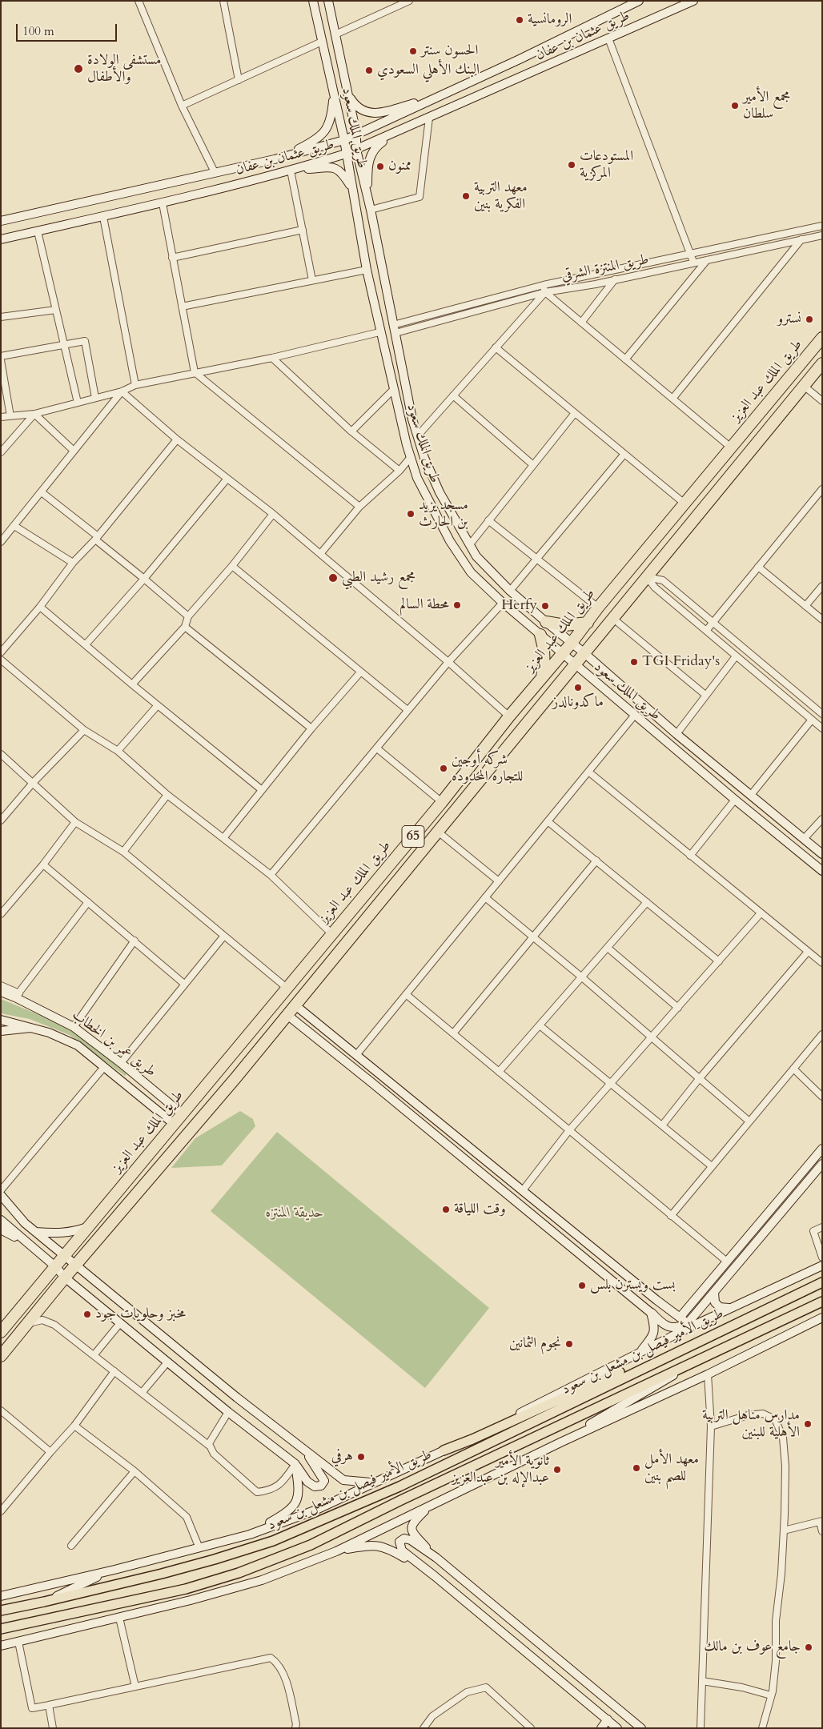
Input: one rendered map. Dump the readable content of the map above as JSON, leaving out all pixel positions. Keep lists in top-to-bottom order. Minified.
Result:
{"streets":{"highway":["طريق الملك عبد العزيز","65"],"main road":["طريق عثمان بن عفان","طريق الملك سعود","طريق عمر بن الخطاب","طريق الأمير فيصل بن مشعل بن سعود"],"street":["طريق المنتزة الشرقي"]},"crossings":[["طريق عثمان بن عفان","طريق الملك سعود"],["طريق الملك سعود","طريق المنتزة الشرقي"],["طريق الملك سعود","طريق الملك عبد العزيز"],["طريق الملك سعود","65"],["طريق الملك عبد العزيز","طريق عمر بن الخطاب"]],"parks":["حديقة المنتزه"],"places":["الرومانسية","الحسون سنتر","مستشفى الولادة والأطفال","البنك الأهلي السعودي","مجمع الأمير سلطان","المستودعات المركزية","ممنون","معهد التربية الفكرية بنين","نسترو","مسجد يزيد بن الحارث","مجمع رشيد الطبي","محطة السالم","Herfy","TGI Friday's","ماكدونالدز","شركه أوجين للتجاره المحدوده","وقت اللياقة","بست ويسترن بلس","مخبز وحلويات جود","نجوم الثمانين","مدارس مناهل التربية الأهلية للبنين","هرفي","معهد الأمل للصم بنين","ثانوية الأمير عبدالإله بن عبدالعزيز","جامع عوف بن مالك"],"scale_bar":"100 m"}
